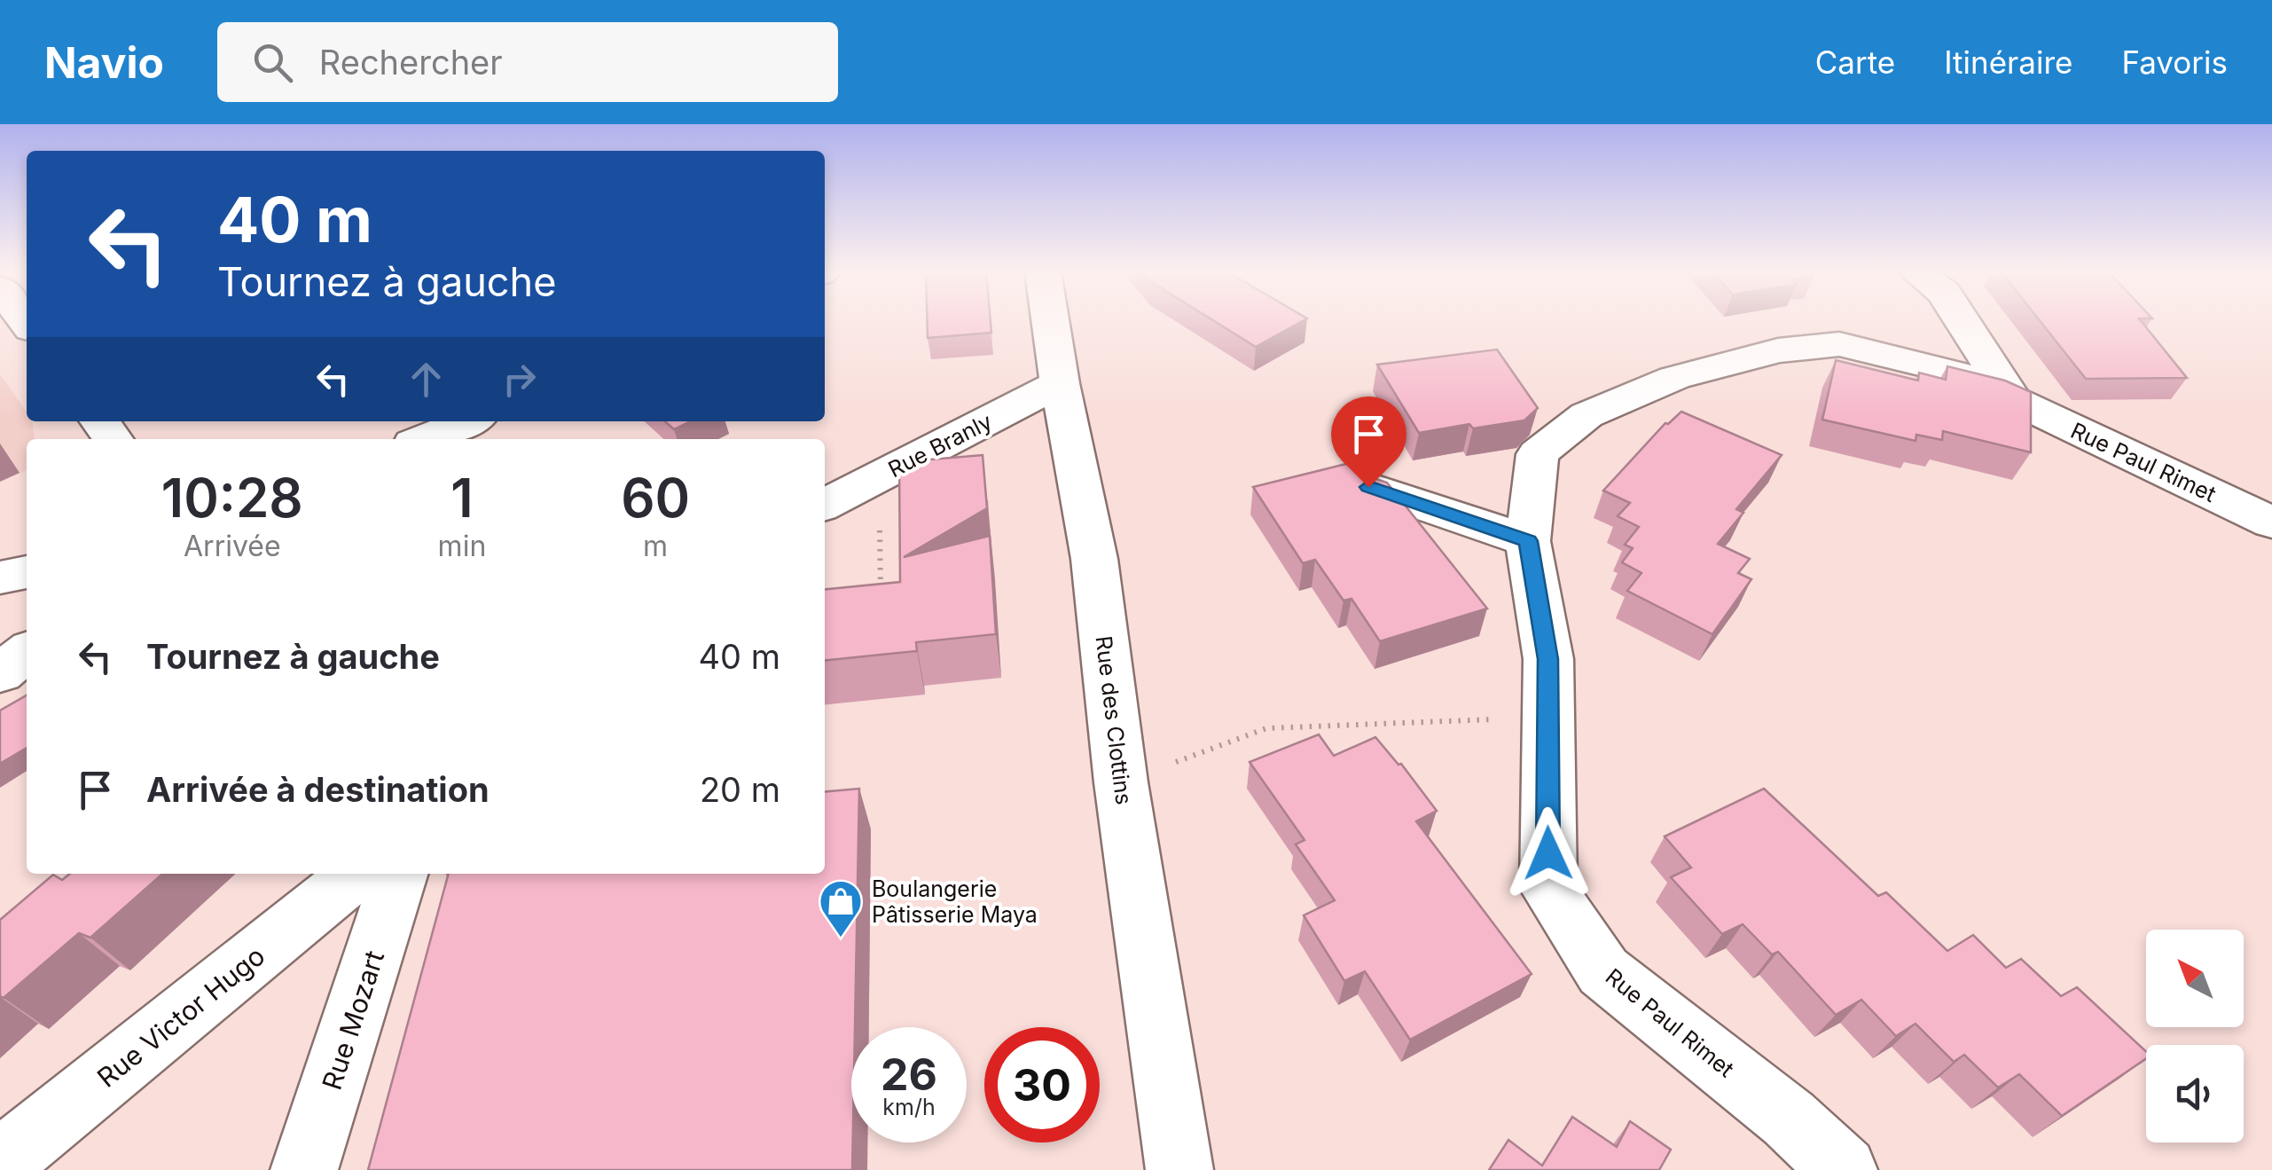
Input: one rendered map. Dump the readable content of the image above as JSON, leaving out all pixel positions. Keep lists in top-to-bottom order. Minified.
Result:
{"streets":{"street":["Rue Branly","Rue Paul Rimet","Rue des Clottins","Rue Victor Hugo","Rue Mozart"]},"crossings":[["Rue Branly","Rue des Clottins"]],"places":{"shop":["Boulangerie Pâtisserie Maya"]},"north":"top left","page":{"header":"Navio","search":"Rechercher","nav":["Carte","Itinéraire","Favoris"],"turn":["40 m","Tournez à gauche"],"eta":["10:28","Arrivée","1","min","60","m"],"list":[{"name":"Tournez à gauche","value":"40 m"},{"name":"Arrivée à destination","value":"20 m"}],"speed":"26 km/h","limit":"30"}}
